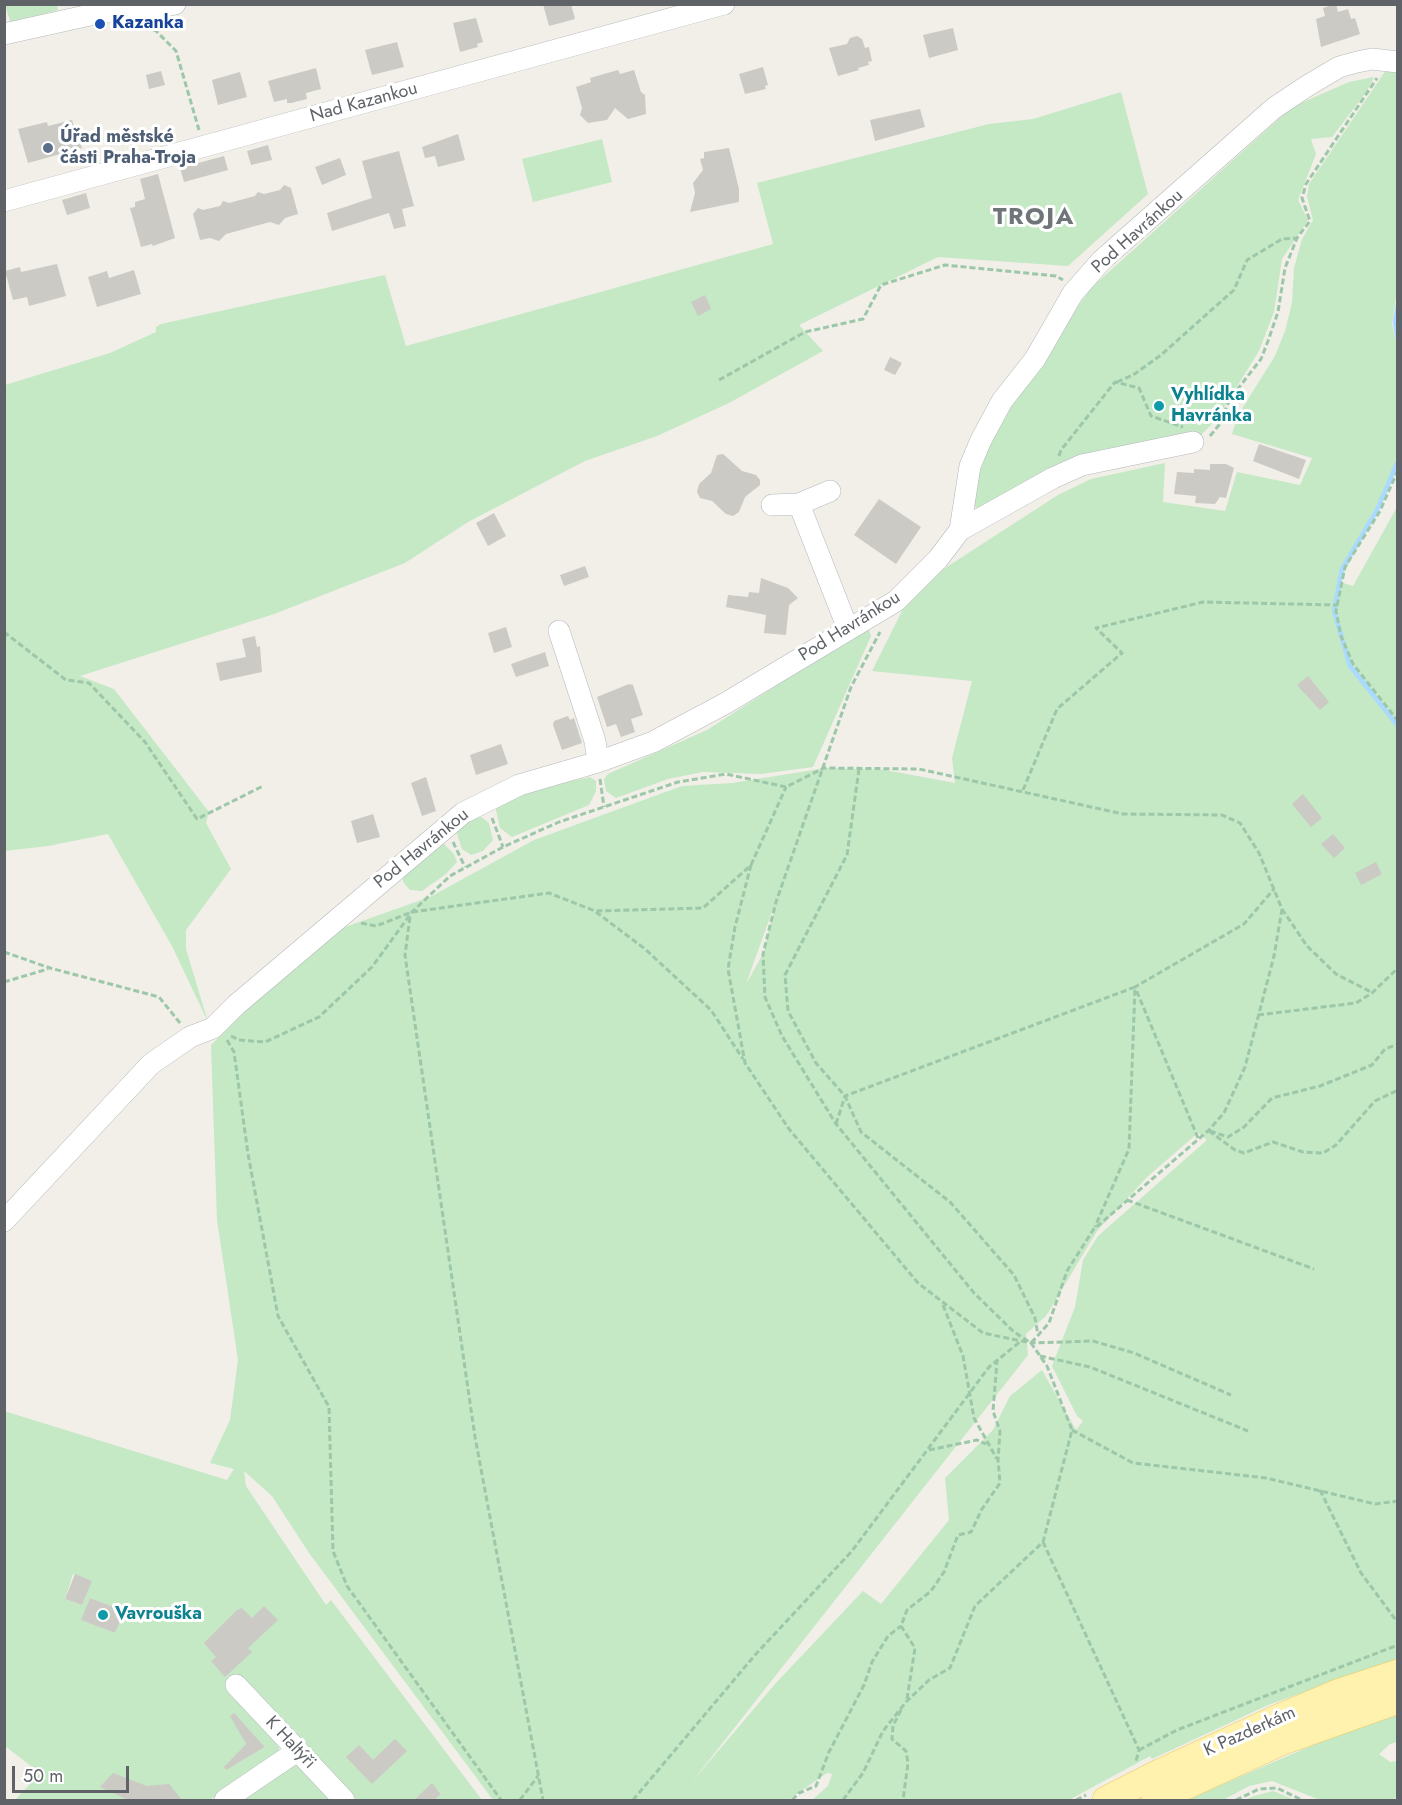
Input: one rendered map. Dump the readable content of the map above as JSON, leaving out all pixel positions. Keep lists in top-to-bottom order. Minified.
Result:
{"streets":{"main road":["K Pazderkám"],"street":["Nad Kazankou","Pod Havránkou","K Haltýři"]},"districts":["TROJA"],"places":["Kazanka","Úřad městské části Praha-Troja","Vyhlídka Havránka","Vavrouška"],"scale_bar":"50 m"}
